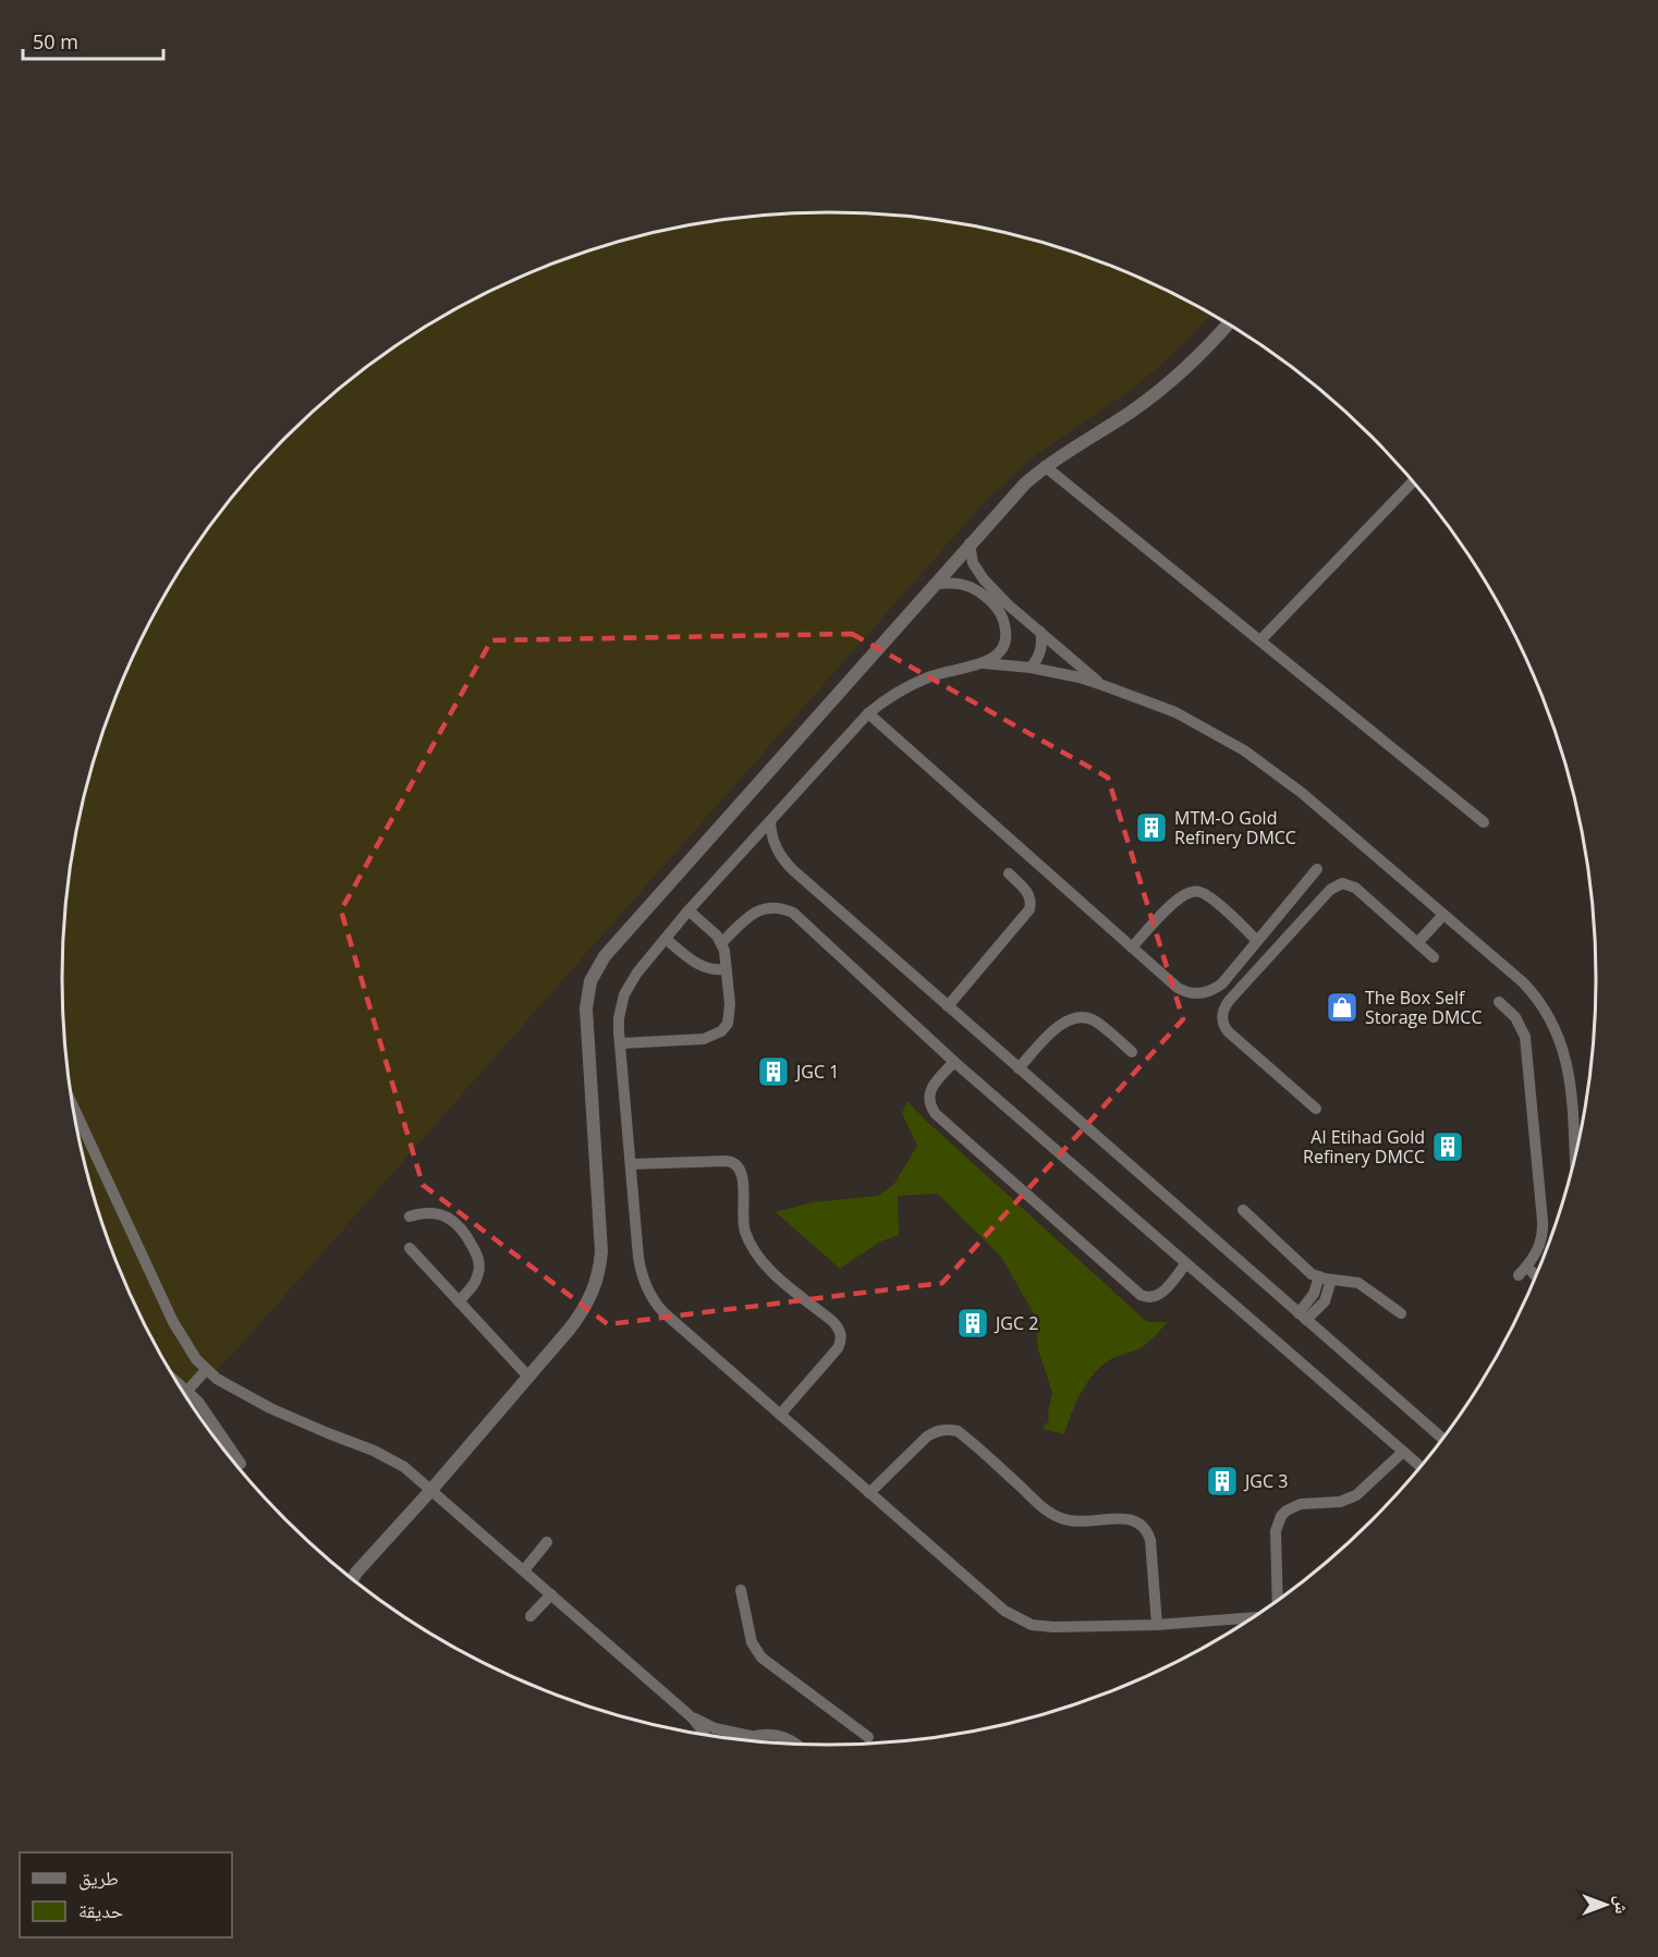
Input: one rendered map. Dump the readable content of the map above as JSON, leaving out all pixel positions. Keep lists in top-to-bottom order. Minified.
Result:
{"places":{"building":["MTM-O Gold Refinery DMCC","JGC 1","Al Etihad Gold Refinery DMCC","JGC 2","JGC 3"],"shop":["The Box Self Storage DMCC"]},"legend":["طريق","حديقة"],"scale_bar":"50 m","north":"right"}
